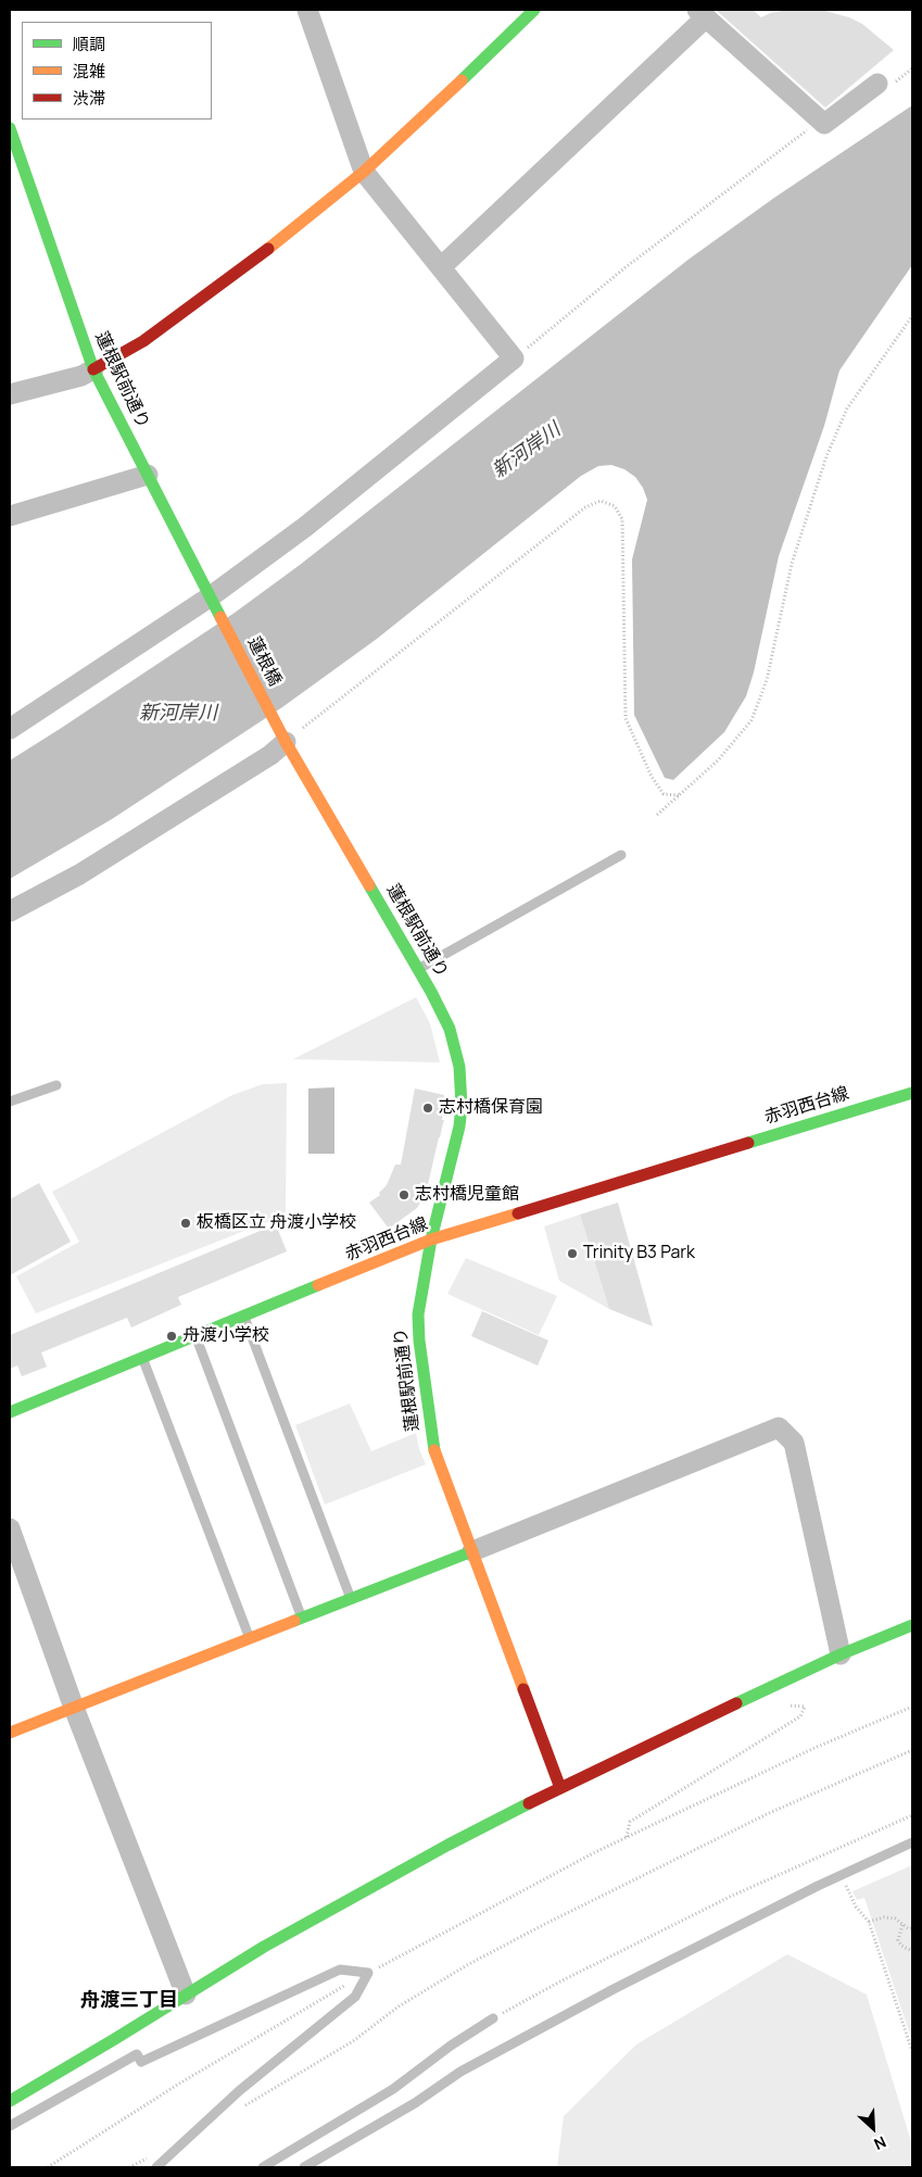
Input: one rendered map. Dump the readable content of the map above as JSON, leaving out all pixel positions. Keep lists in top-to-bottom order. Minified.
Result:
{"streets":{"street":["蓮根駅前通り","蓮根橋","赤羽西台線"]},"crossings":[["蓮根駅前通り","蓮根橋"],["蓮根駅前通り","赤羽西台線"]],"districts":["舟渡三丁目"],"water":["新河岸川"],"places":["志村橋保育園","志村橋児童館","板橋区立 舟渡小学校","Trinity B3 Park","舟渡小学校"],"legend":["順調","混雑","渋滞"],"north":"bottom right"}
